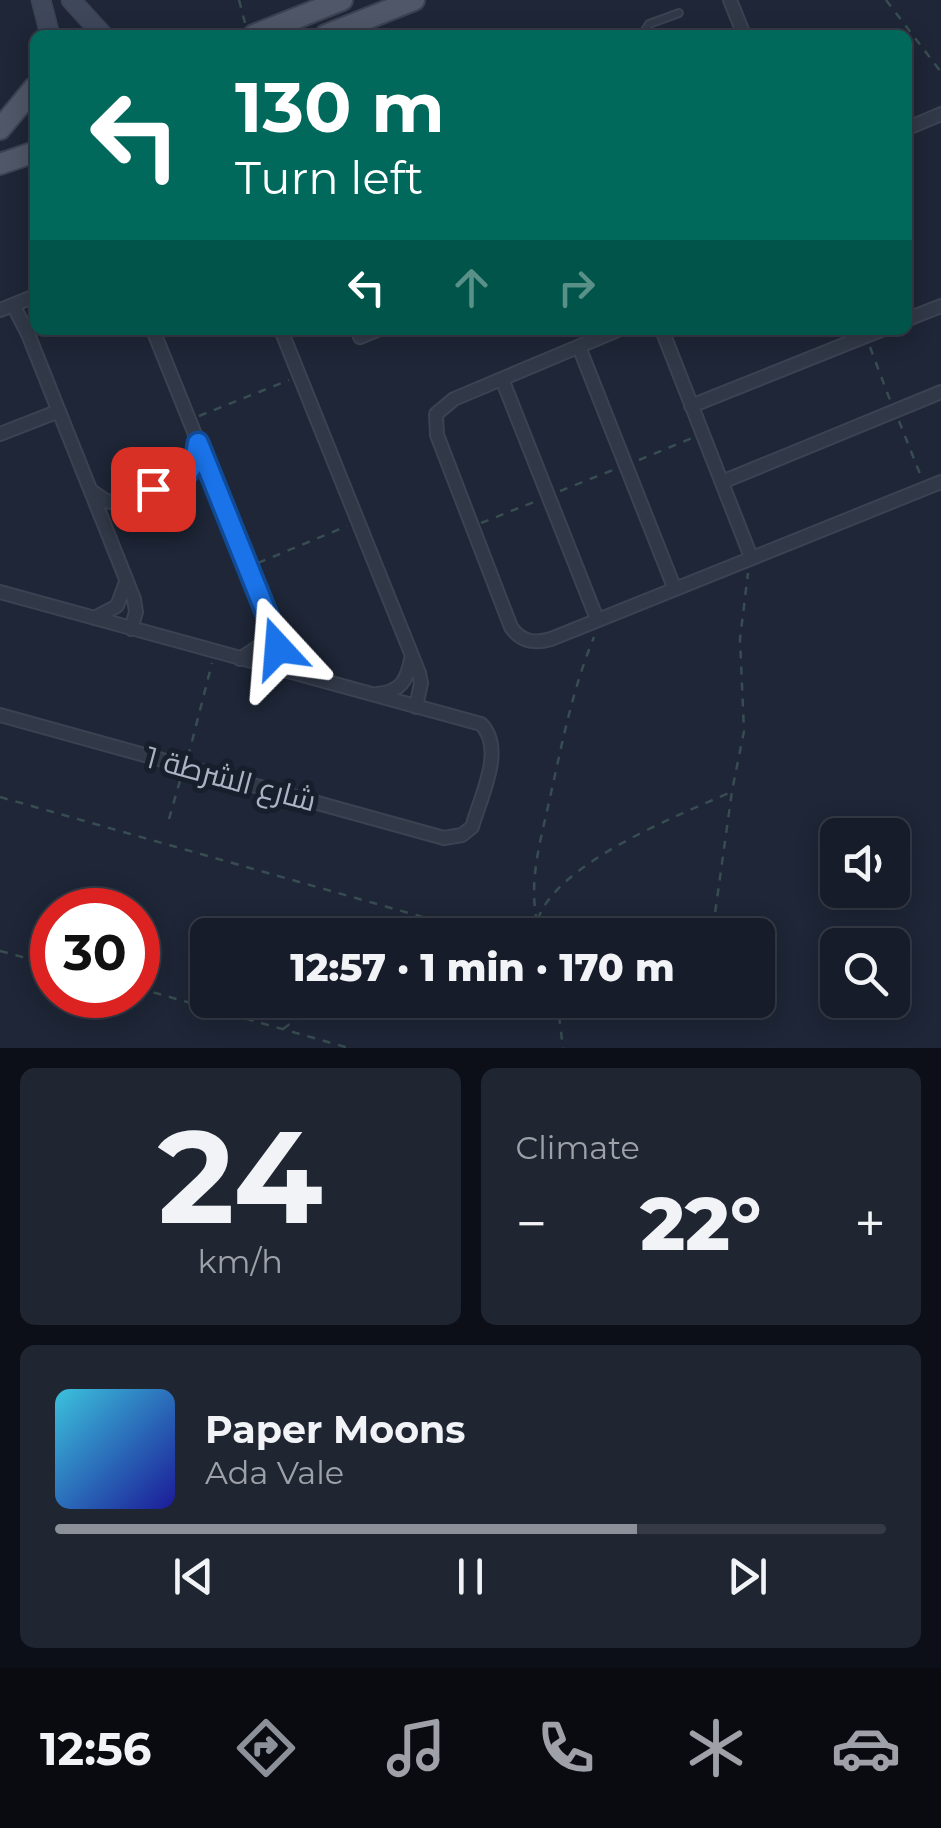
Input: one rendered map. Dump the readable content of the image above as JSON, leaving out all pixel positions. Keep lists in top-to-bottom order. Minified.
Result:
{"streets":{"street":["شارع الشرطة 1"]},"page":{"turn":["130 m","Turn left"],"limit":"30","trip":"12:57 · 1 min · 170 m","tile":[["24","km/h"],"Climate"],"heat":["−","22°","+"],"song":["Paper Moons","Ada Vale"],"tabs":"12:56"}}
